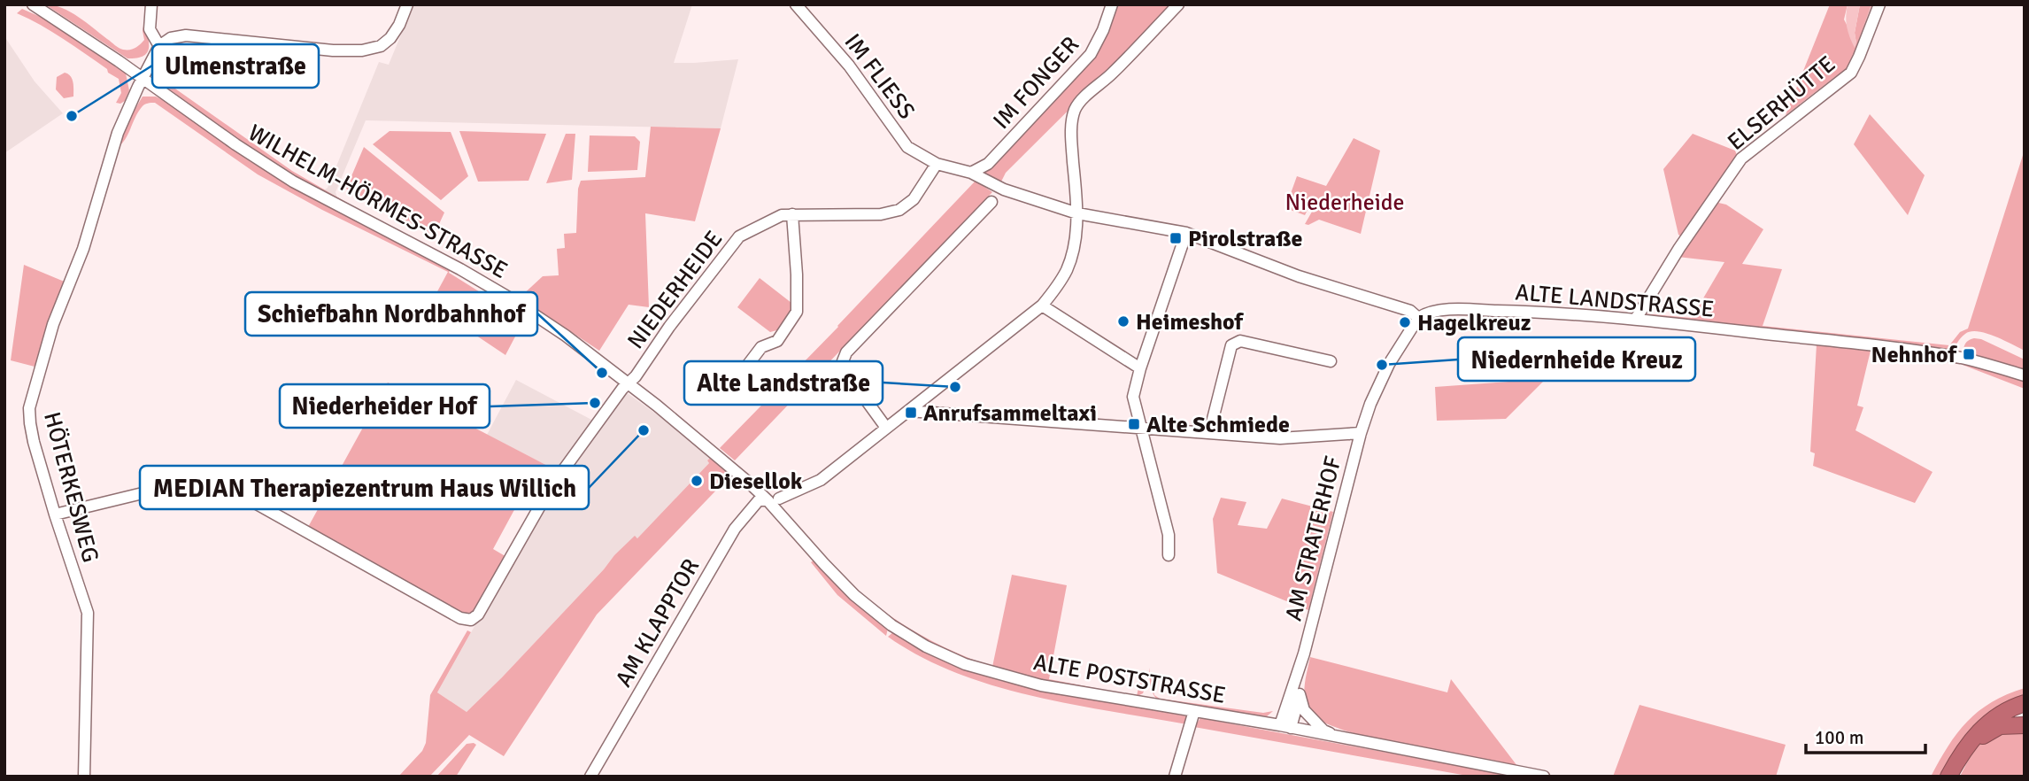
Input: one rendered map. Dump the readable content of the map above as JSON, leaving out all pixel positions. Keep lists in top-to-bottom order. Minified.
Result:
{"streets":{"street":["IM FLIESS","IM FONGER","ELSERHÜTTE","WILHELM-HÖRMES-STRASSE","NIEDERHEIDE","ALTE LANDSTRASSE","HÖTERKESWEG","AM STRATERHOF","AM KLAPPTOR","ALTE POSTSTRASSE"]},"crossings":[["IM FLIESS","NIEDERHEIDE"],["ELSERHÜTTE","ALTE LANDSTRASSE"],["WILHELM-HÖRMES-STRASSE","NIEDERHEIDE"],["WILHELM-HÖRMES-STRASSE","HÖTERKESWEG"],["WILHELM-HÖRMES-STRASSE","AM KLAPPTOR"],["WILHELM-HÖRMES-STRASSE","ALTE POSTSTRASSE"],["NIEDERHEIDE","HÖTERKESWEG"],["AM STRATERHOF","ALTE POSTSTRASSE"],["AM KLAPPTOR","ALTE POSTSTRASSE"]],"parks":["Niederheide"],"places":{"other":["Ulmenstraße","Heimeshof","Hagelkreuz","Niedernheide Kreuz","Schiefbahn Nordbahnhof","Alte Landstraße","Niederheider Hof","MEDIAN Therapiezentrum Haus Willich","Diesellok"],"transit":["Pirolstraße","Nehnhof","Anrufsammeltaxi","Alte Schmiede"]},"scale_bar":"100 m"}
